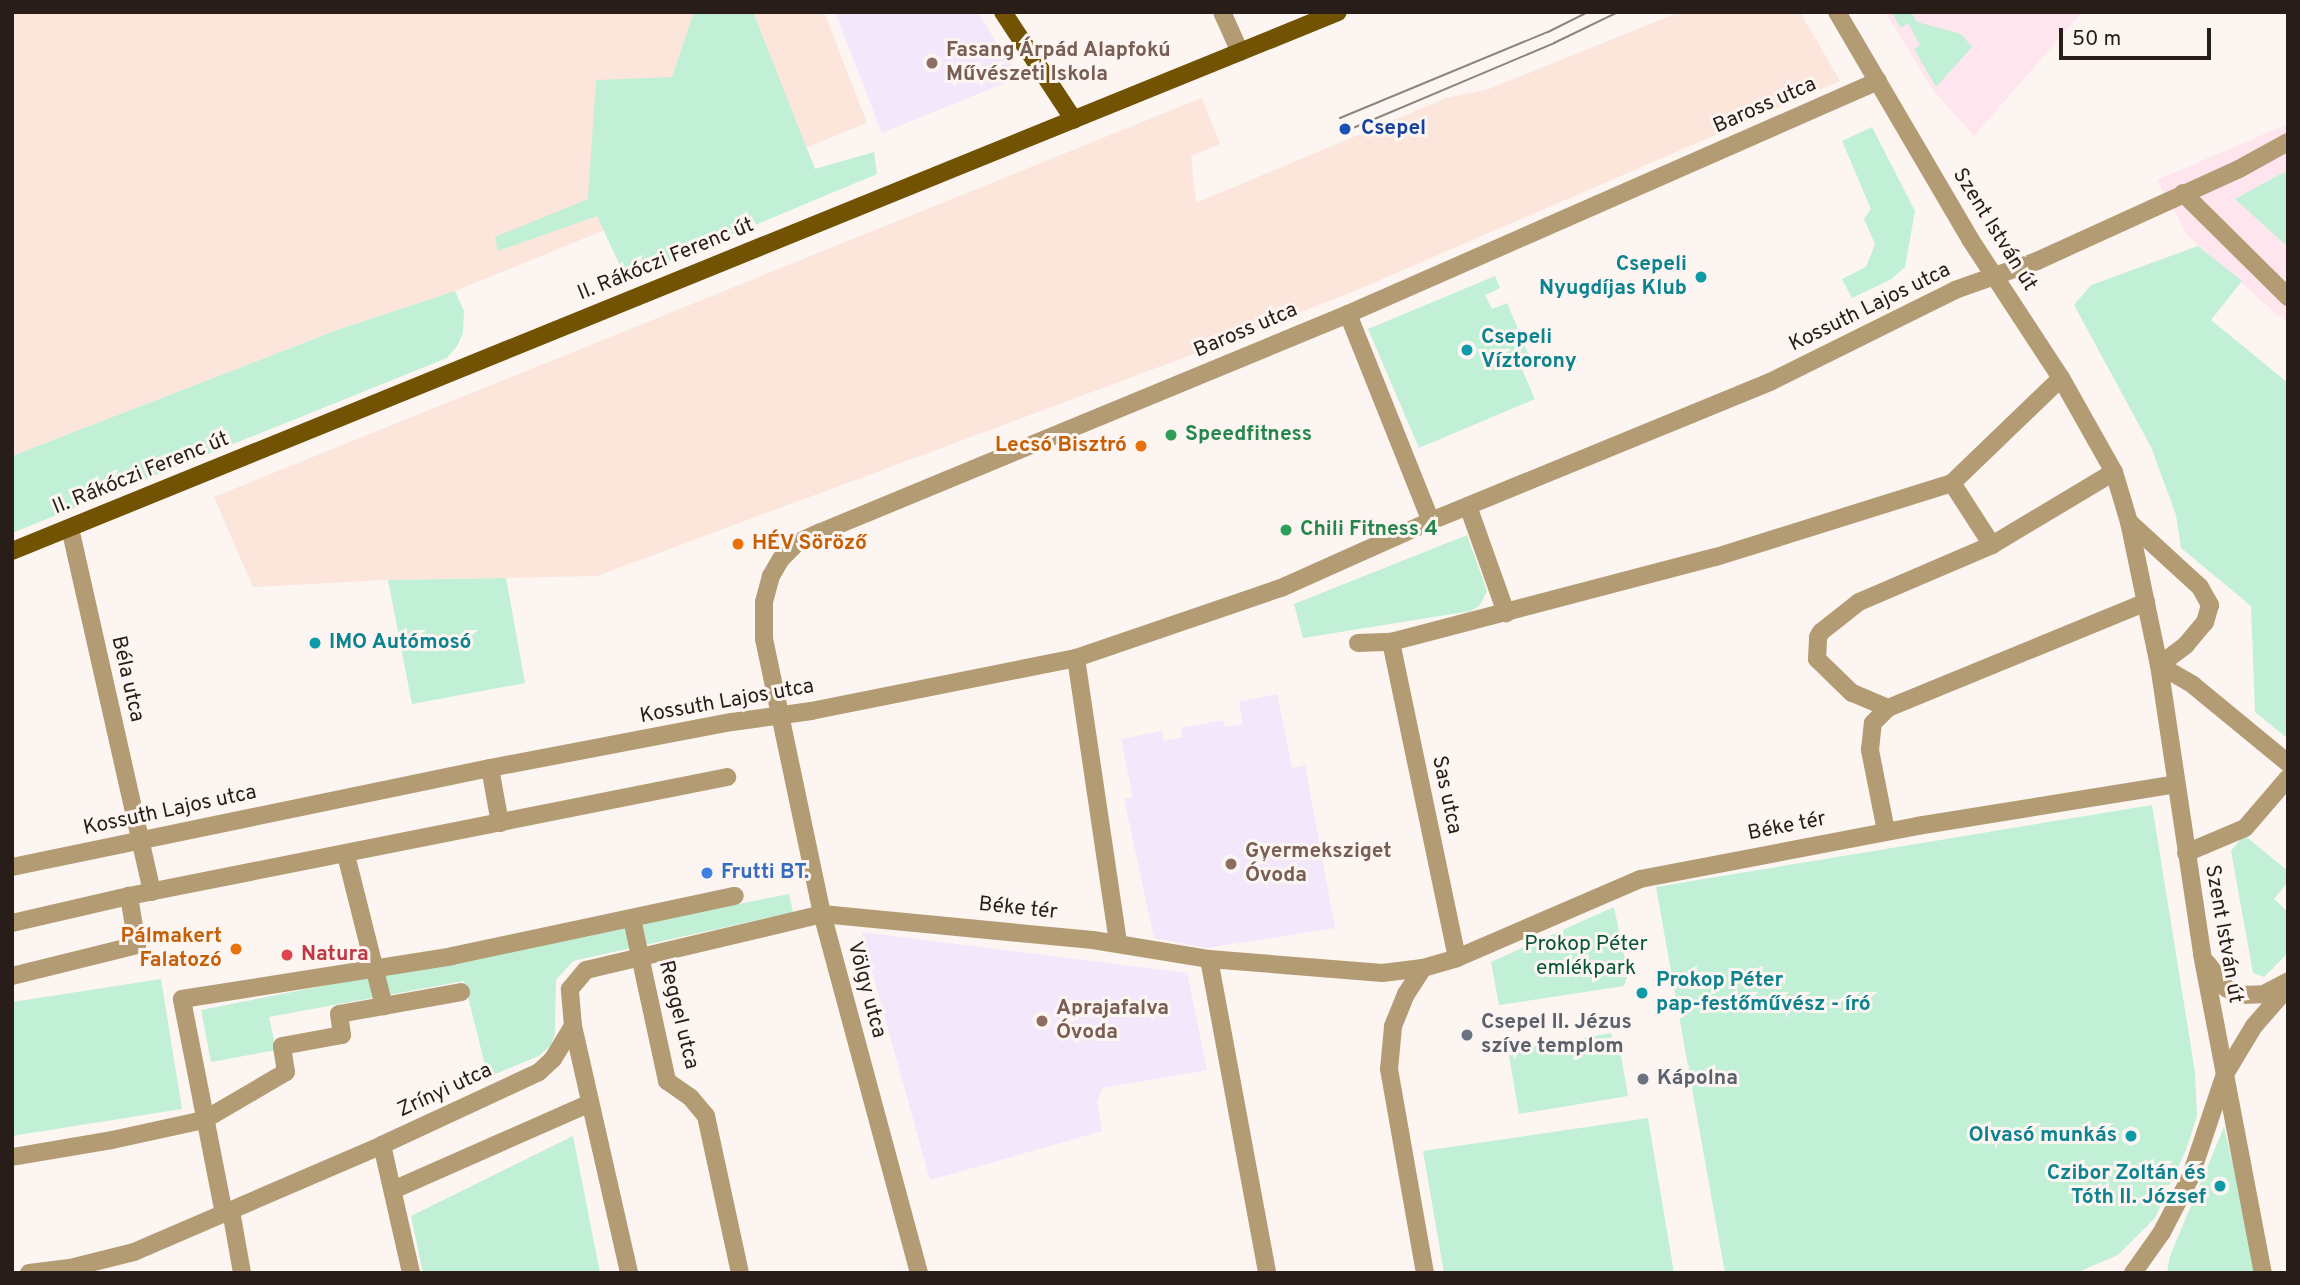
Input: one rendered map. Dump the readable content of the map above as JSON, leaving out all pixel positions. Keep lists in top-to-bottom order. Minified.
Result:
{"streets":{"main road":["II. Rákóczi Ferenc út"],"street":["Baross utca","Szent István út","Kossuth Lajos utca","Béla utca","Sas utca","Béke tér","Völgy utca","Reggel utca","Zrínyi utca"]},"crossings":[["Baross utca","Szent István út"],["Baross utca","Kossuth Lajos utca"],["Baross utca","Völgy utca"],["Szent István út","Kossuth Lajos utca"],["Szent István út","Béke tér"],["II. Rákóczi Ferenc út","Béla utca"],["Kossuth Lajos utca","Béla utca"],["Kossuth Lajos utca","Völgy utca"],["Sas utca","Béke tér"],["Béke tér","Völgy utca"]],"parks":["Prokop Péter emlékpark"],"places":["Fasang Árpád Alapfokú Művészeti Iskola","Csepel","Csepeli Nyugdíjas Klub","Csepeli Víztorony","Speedfitness","Lecsó Bisztró","Chili Fitness 4","HÉV Söröző","IMO Autómosó","Gyermeksziget Óvoda","Frutti BT.","Pálmakert Falatozó","Natura","Prokop Péter pap-festőművész - író","Aprajafalva Óvoda","Csepel II. Jézus szíve templom","Kápolna","Olvasó munkás","Czibor Zoltán és Tóth II. József"],"scale_bar":"50 m"}
